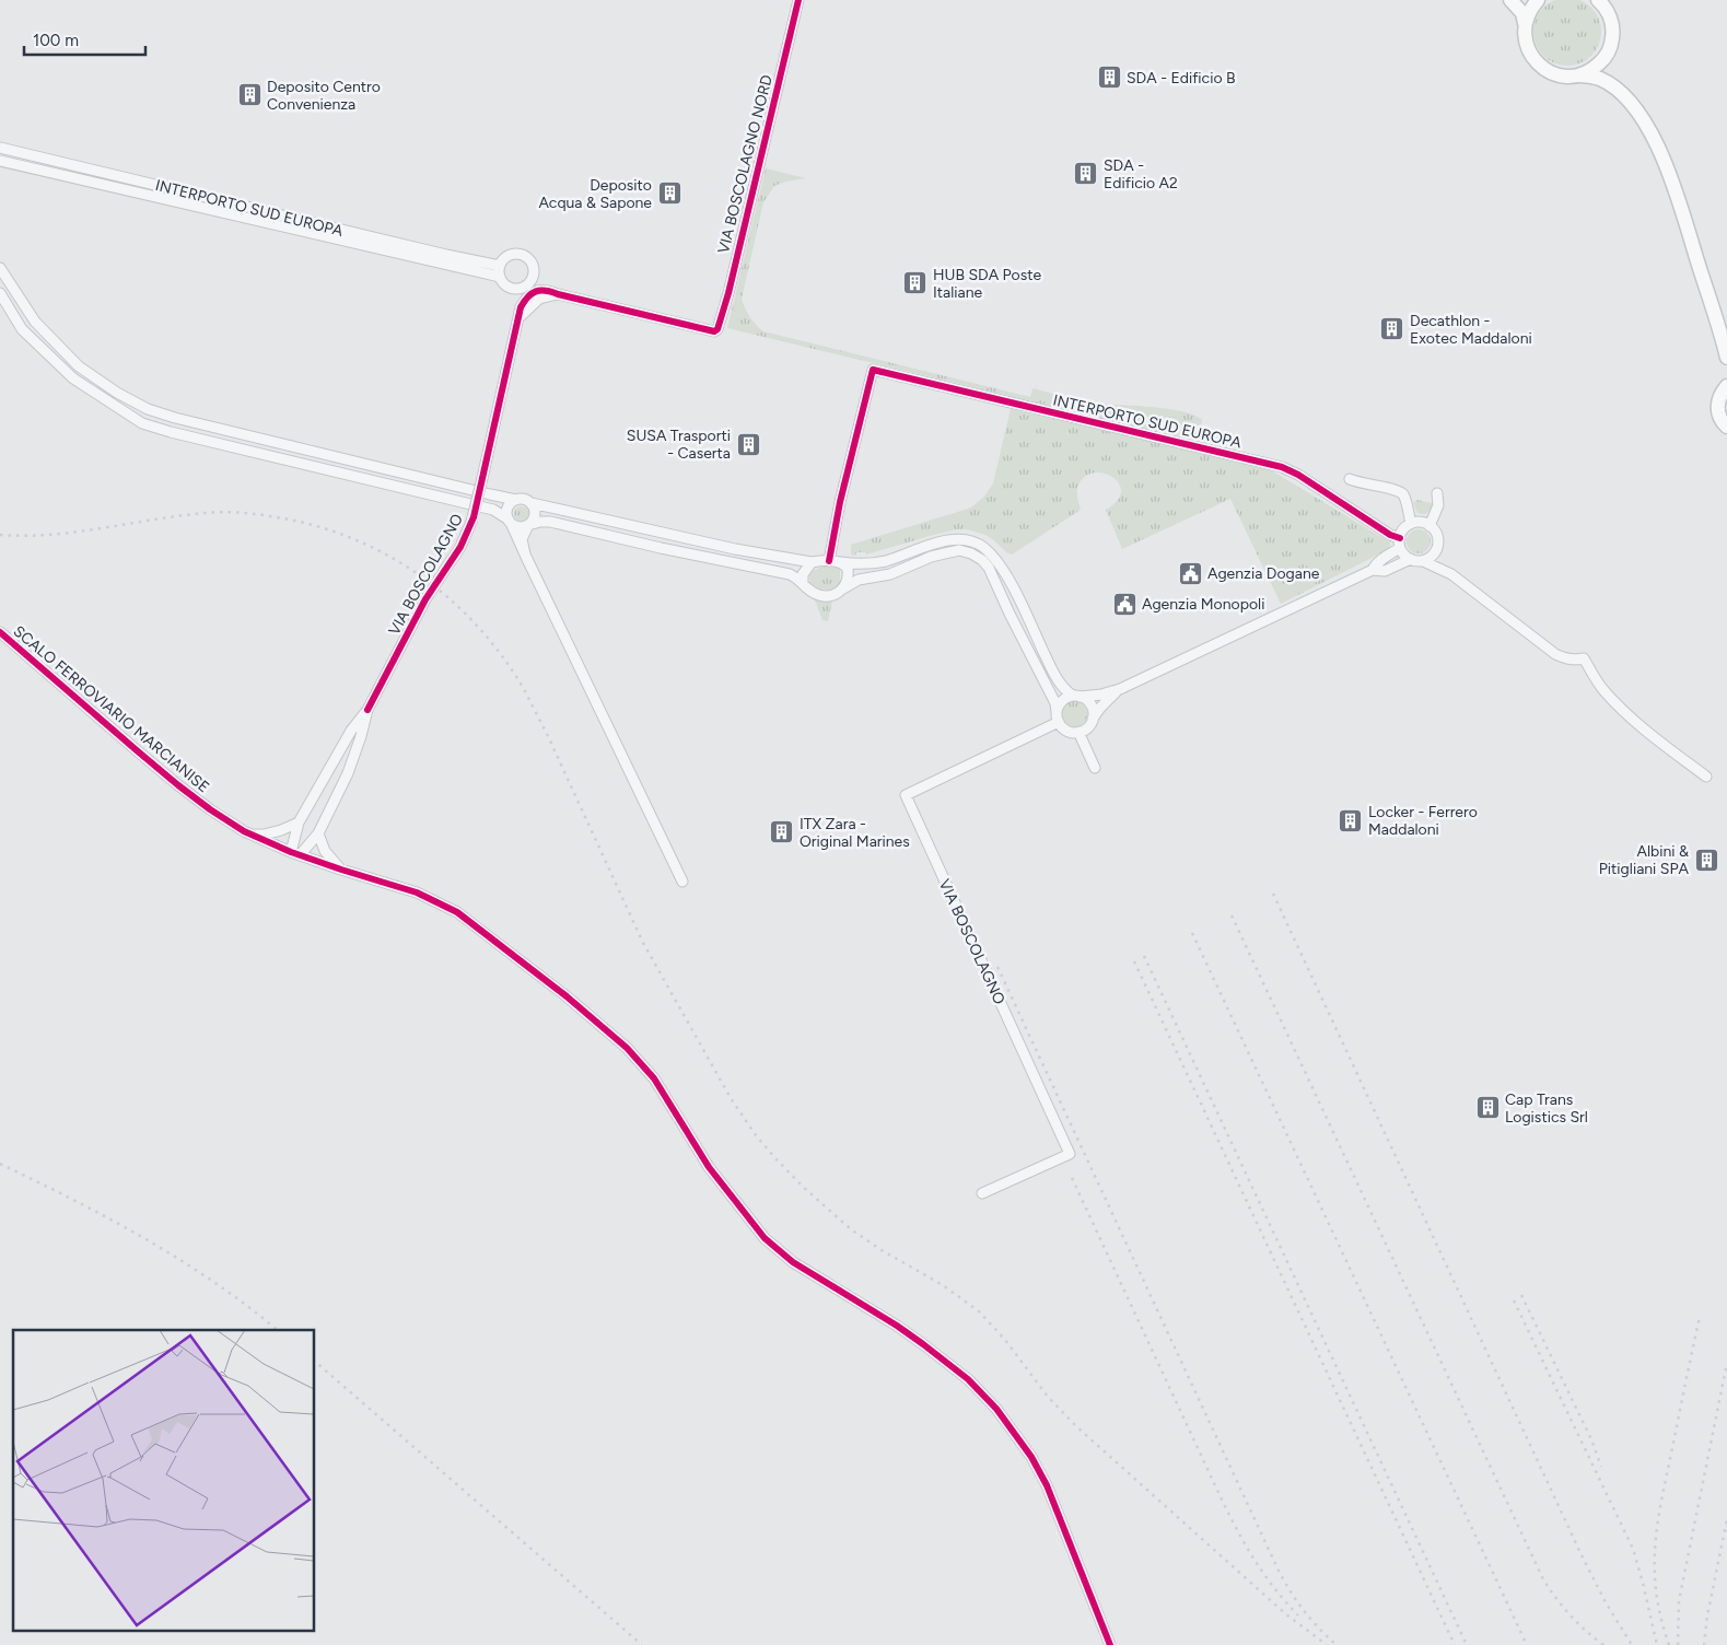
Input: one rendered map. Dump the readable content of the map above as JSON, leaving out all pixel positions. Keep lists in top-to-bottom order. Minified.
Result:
{"streets":{"street":["VIA BOSCOLAGNO NORD","INTERPORTO SUD EUROPA","VIA BOSCOLAGNO","SCALO FERROVIARIO MARCIANISE"]},"crossings":[["VIA BOSCOLAGNO NORD","VIA BOSCOLAGNO"],["INTERPORTO SUD EUROPA","VIA BOSCOLAGNO"],["VIA BOSCOLAGNO","SCALO FERROVIARIO MARCIANISE"]],"places":{"building":["SDA - Edificio B","Deposito Centro Convenienza","SDA - Edificio A2","Deposito Acqua & Sapone","HUB SDA Poste Italiane","Decathlon - Exotec Maddaloni","SUSA Trasporti - Caserta","Locker - Ferrero Maddaloni","ITX Zara - Original Marines","Albini & Pitigliani SPA","Cap Trans Logistics Srl"],"public building":["Agenzia Dogane","Agenzia Monopoli"]},"scale_bar":"100 m"}
